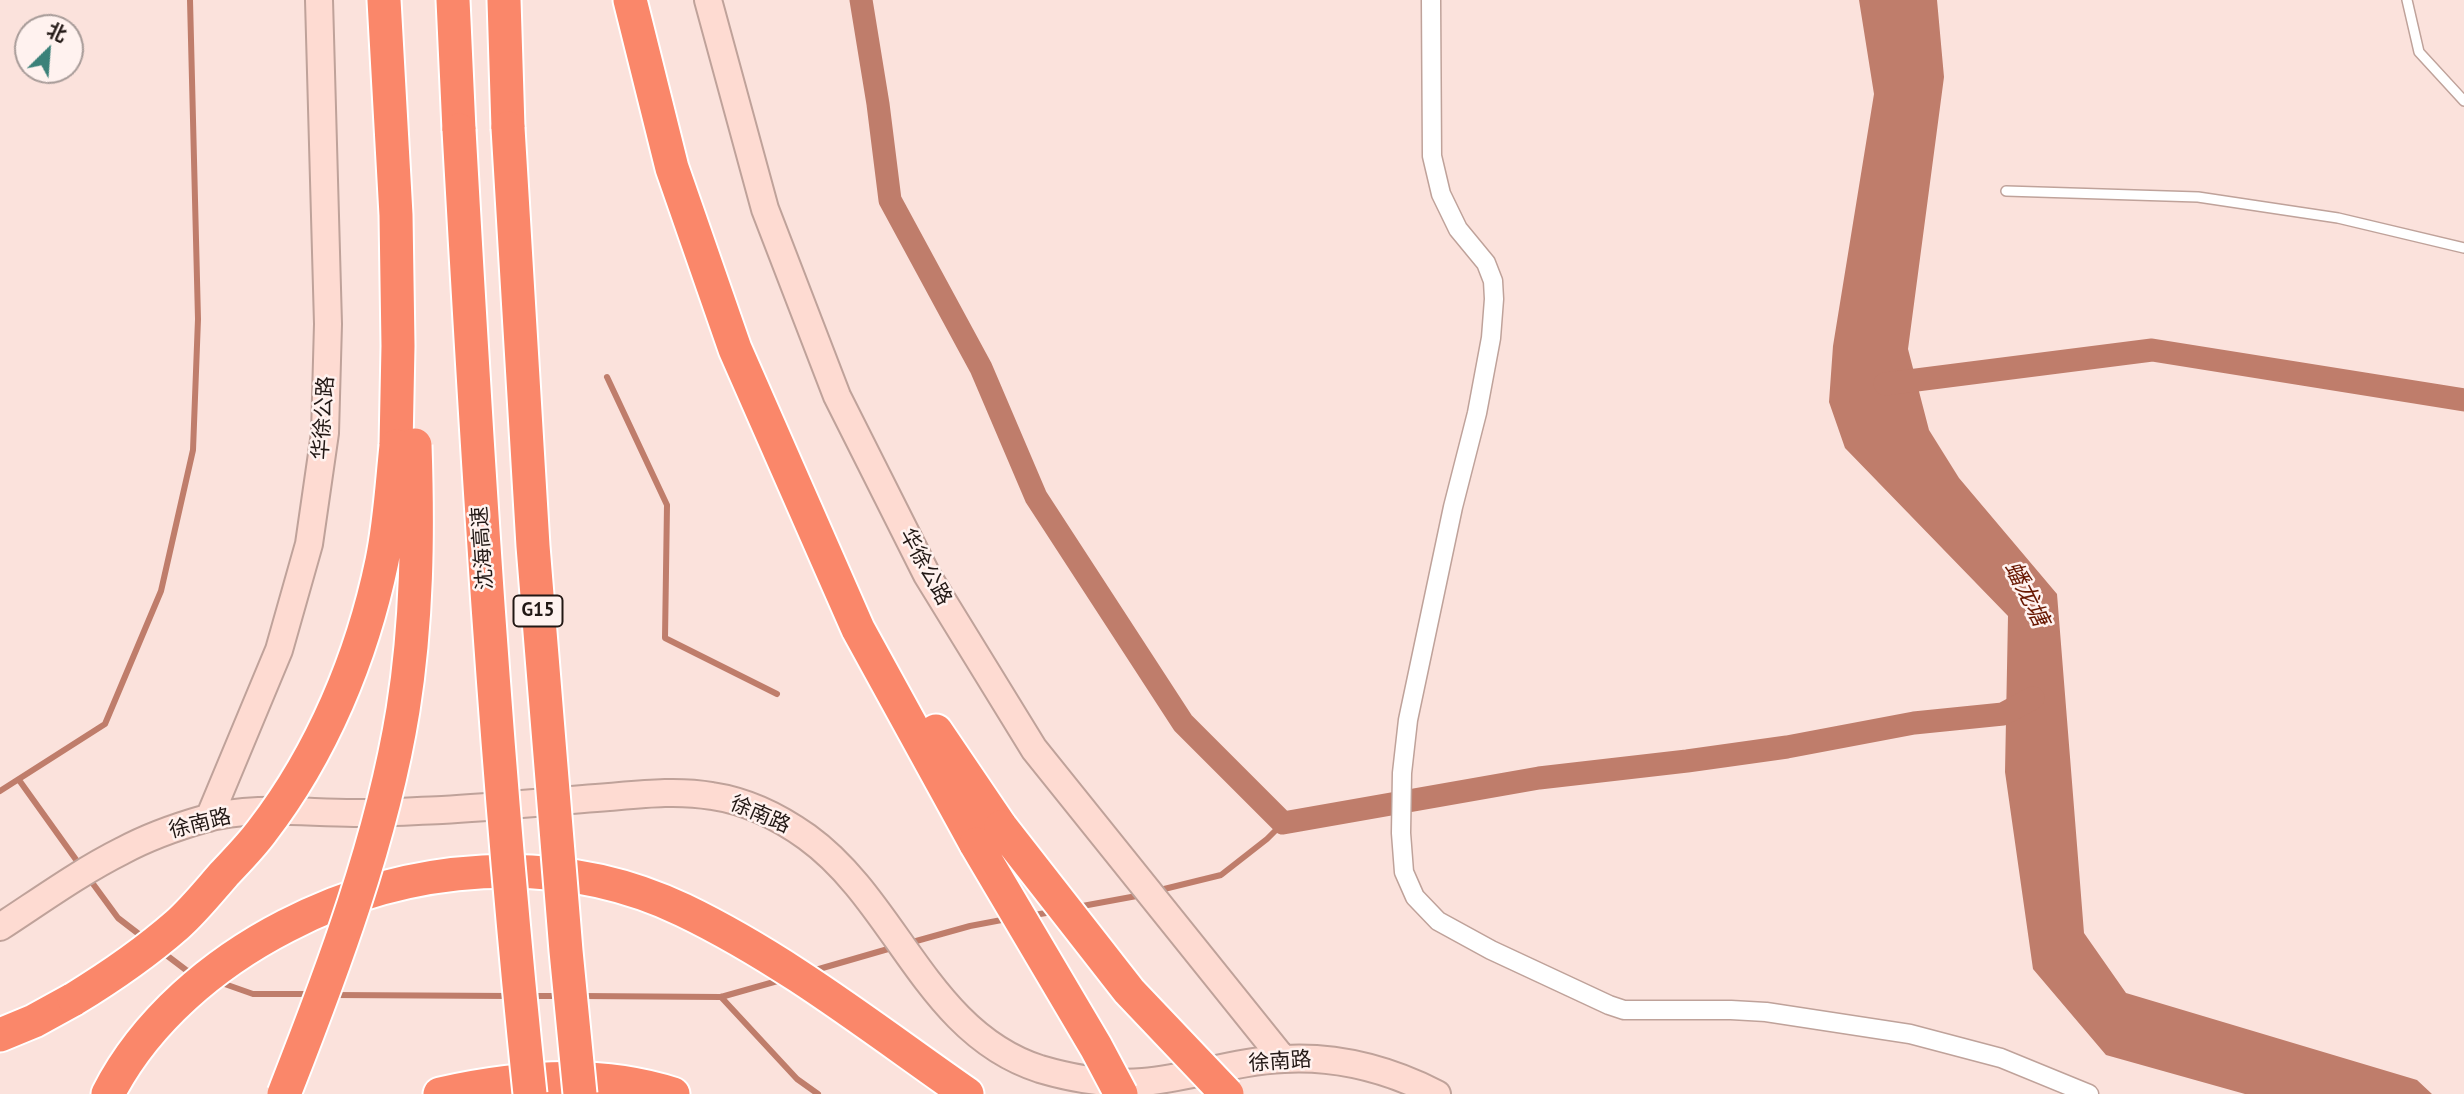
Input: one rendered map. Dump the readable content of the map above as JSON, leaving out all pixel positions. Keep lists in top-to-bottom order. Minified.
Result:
{"streets":{"highway":["沈海高速","G15"],"street":["华徐公路","徐南路"]},"crossings":[["华徐公路","徐南路"]],"water":["蟠龙塘"],"north":"top right"}
